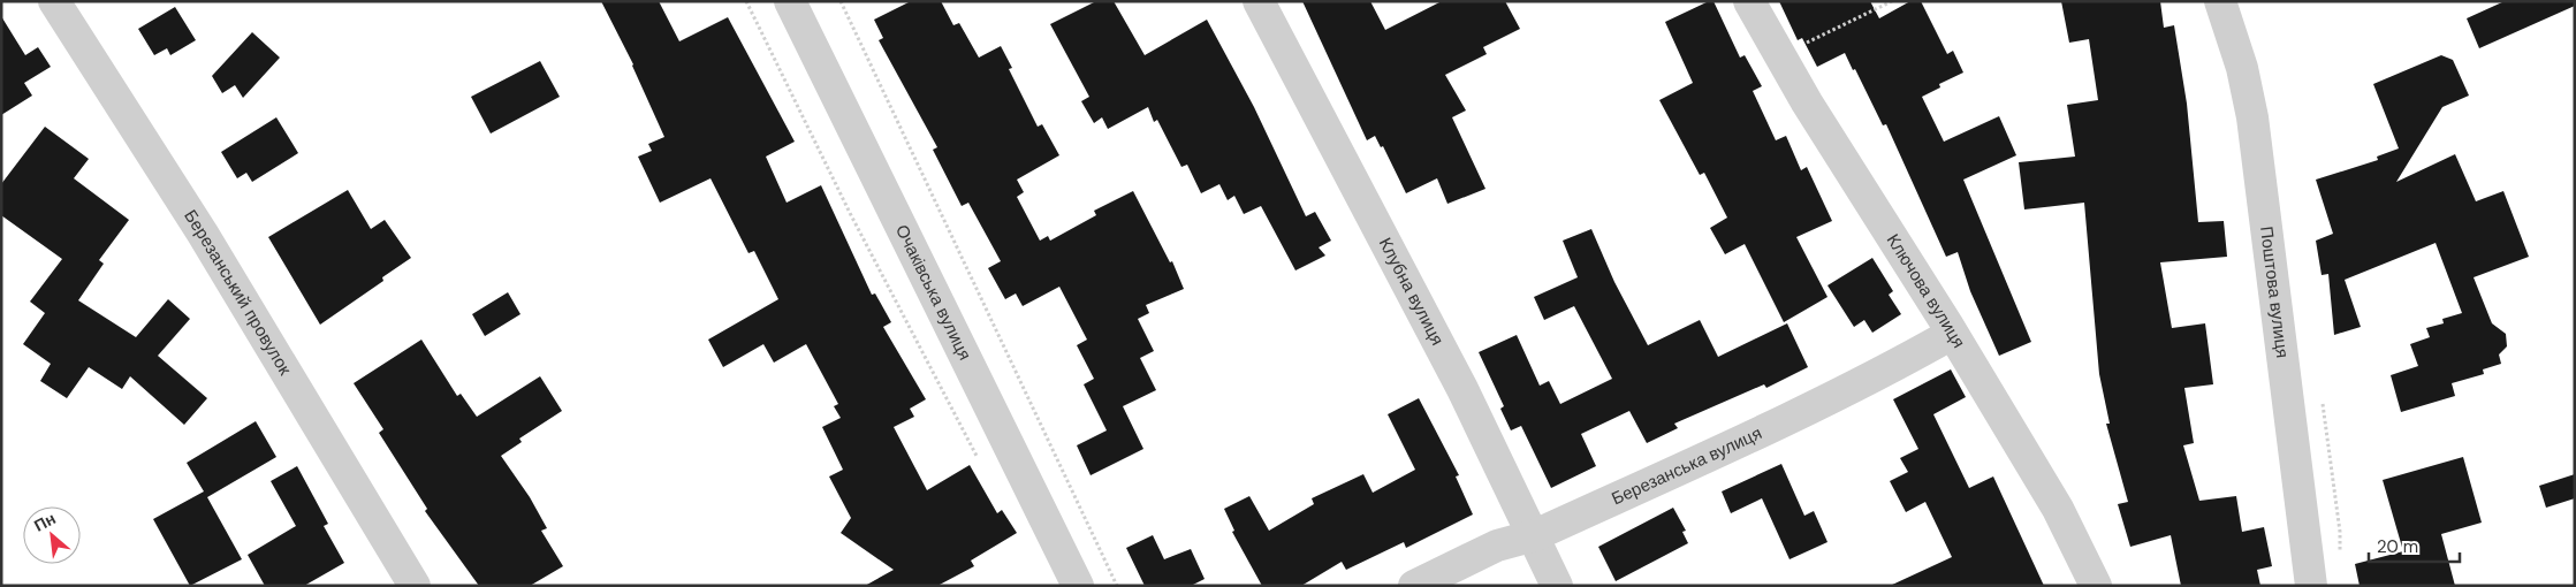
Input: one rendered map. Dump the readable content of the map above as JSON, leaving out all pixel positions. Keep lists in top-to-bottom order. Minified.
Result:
{"streets":{"street":["Клубна вулиця","Ключова вулиця","Поштова вулиця","Березанський провулок","Очаківська вулиця","Березанська вулиця"]},"crossings":[["Клубна вулиця","Березанська вулиця"],["Ключова вулиця","Березанська вулиця"]],"scale_bar":"20 m","north":"top left"}
